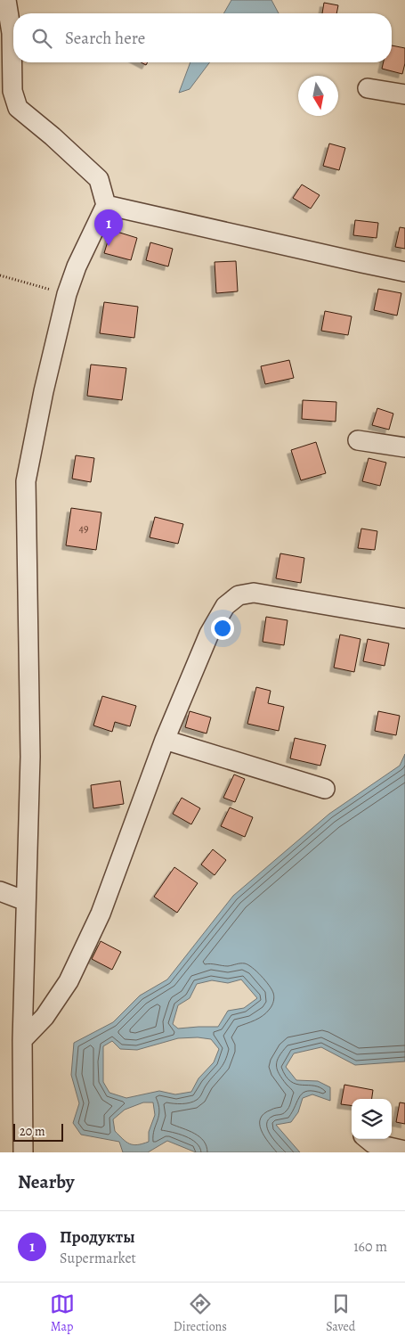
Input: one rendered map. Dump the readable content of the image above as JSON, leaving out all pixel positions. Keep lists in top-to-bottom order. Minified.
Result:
{"house_numbers":["49"],"scale_bar":"20 m","north":"bottom","page":{"search":"Search here","pins":"1","scale":"20 m","heading":"Nearby","list":[{"mark":"1","name":"Продукты","note":"Supermarket","value":"160 m"}],"nav":["Map","Directions","Saved"]}}
